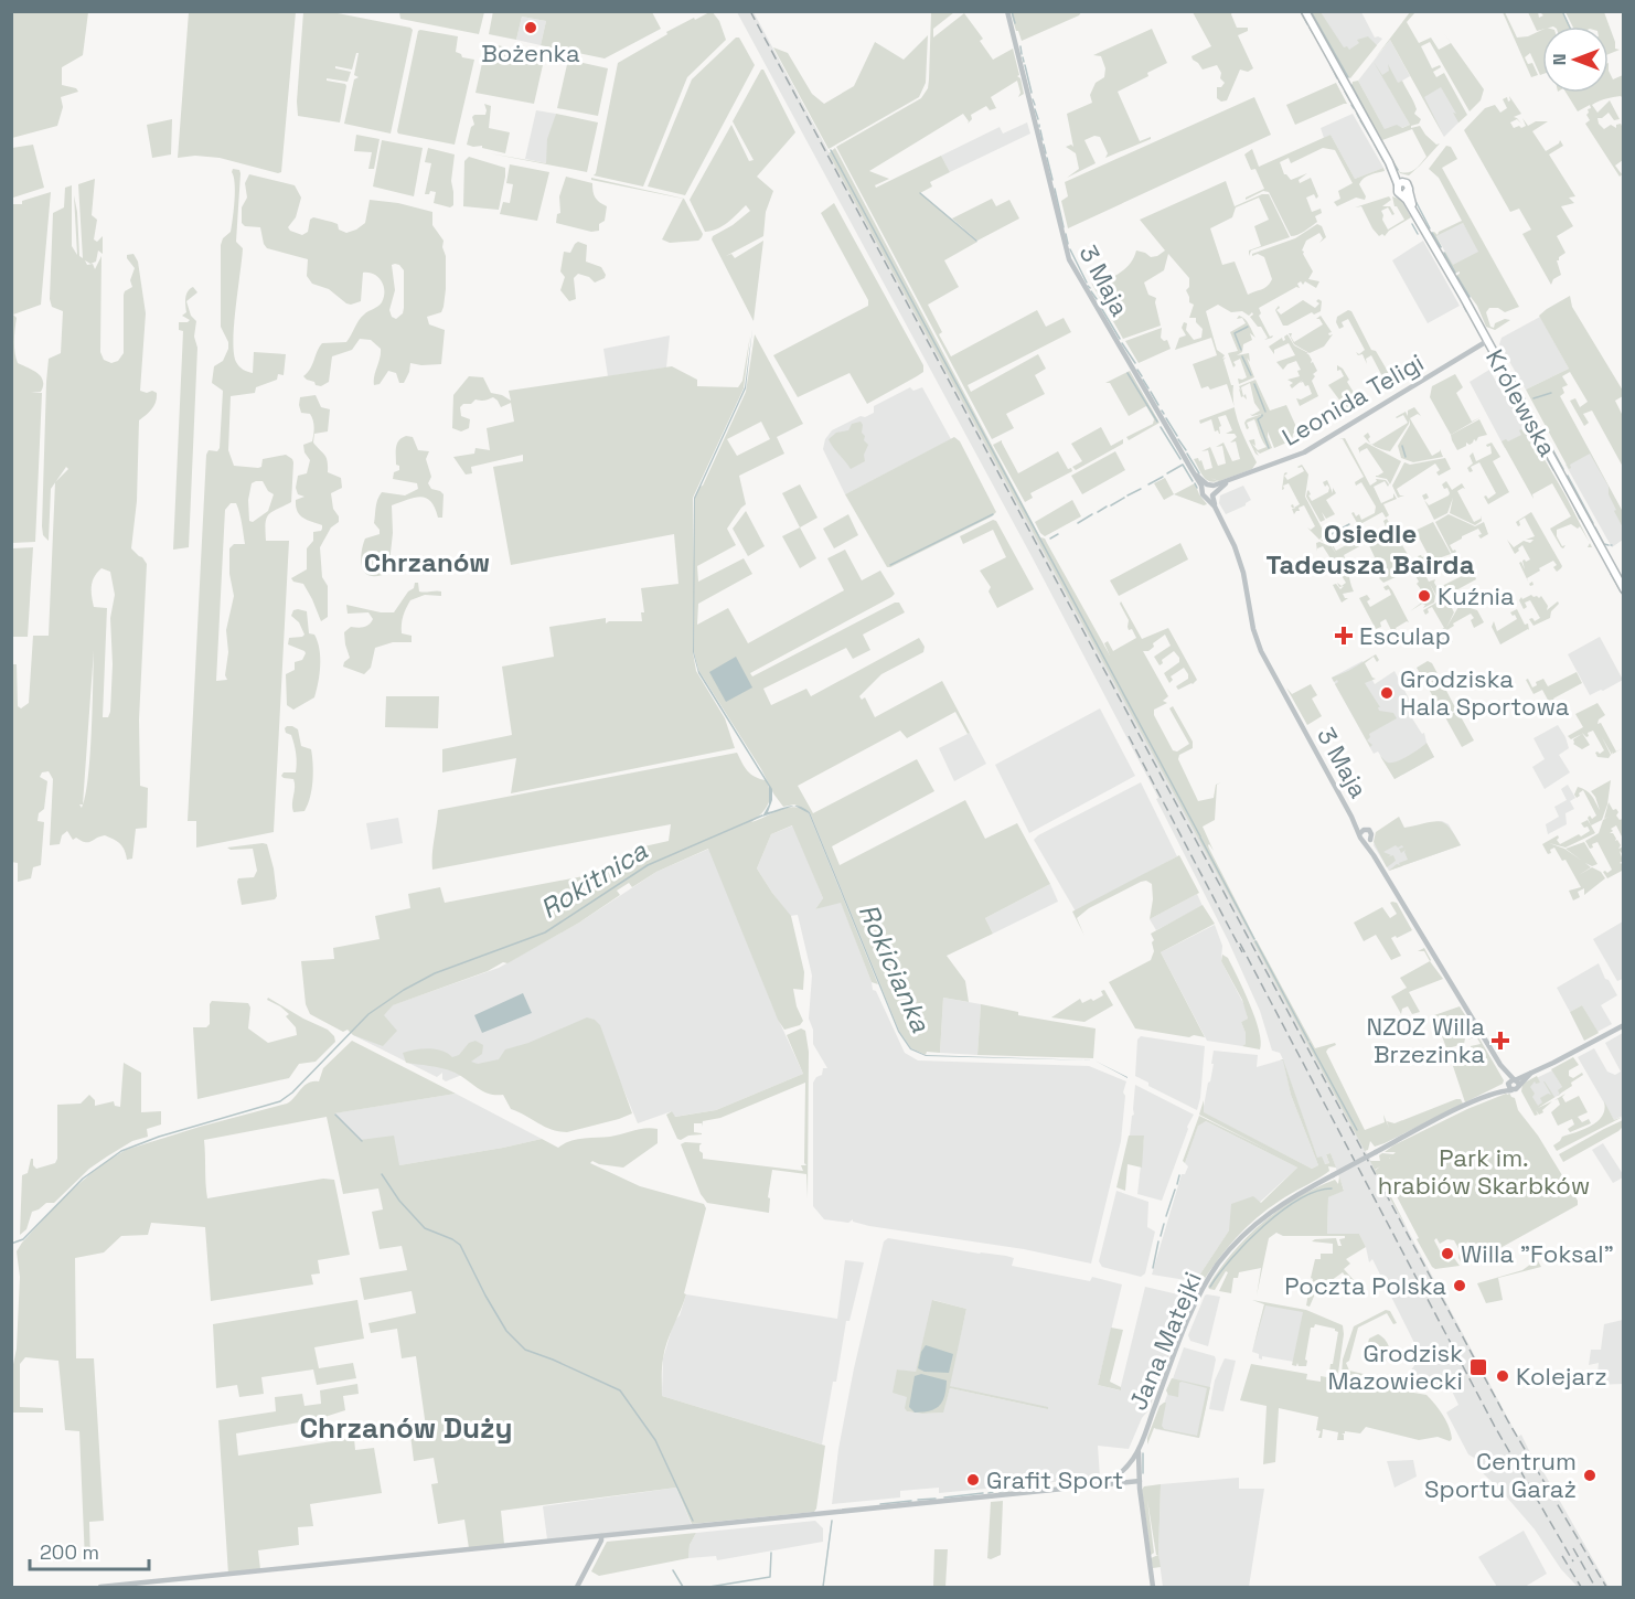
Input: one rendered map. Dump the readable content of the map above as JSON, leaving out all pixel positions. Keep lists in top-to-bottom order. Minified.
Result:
{"streets":{"main road":["Królewska"],"street":["3 Maja","Leonida Teligi","Jana Matejki"]},"crossings":[["3 Maja","Leonida Teligi"],["Leonida Teligi","Królewska"]],"districts":["Osiedle Tadeusza Bairda","Chrzanów","Chrzanów Duży"],"water":["Rokitnica","Rokicianka"],"parks":["Park im. hrabiów Skarbków"],"places":{"other":["Bożenka","Kuźnia","Grodziska Hala Sportowa","Willa \"Foksal\"","Poczta Polska","Kolejarz","Centrum Sportu Garaż","Grafit Sport"],"health":["Esculap","NZOZ Willa Brzezinka"],"transit":["Grodzisk Mazowiecki"]},"scale_bar":"200 m","north":"left"}
